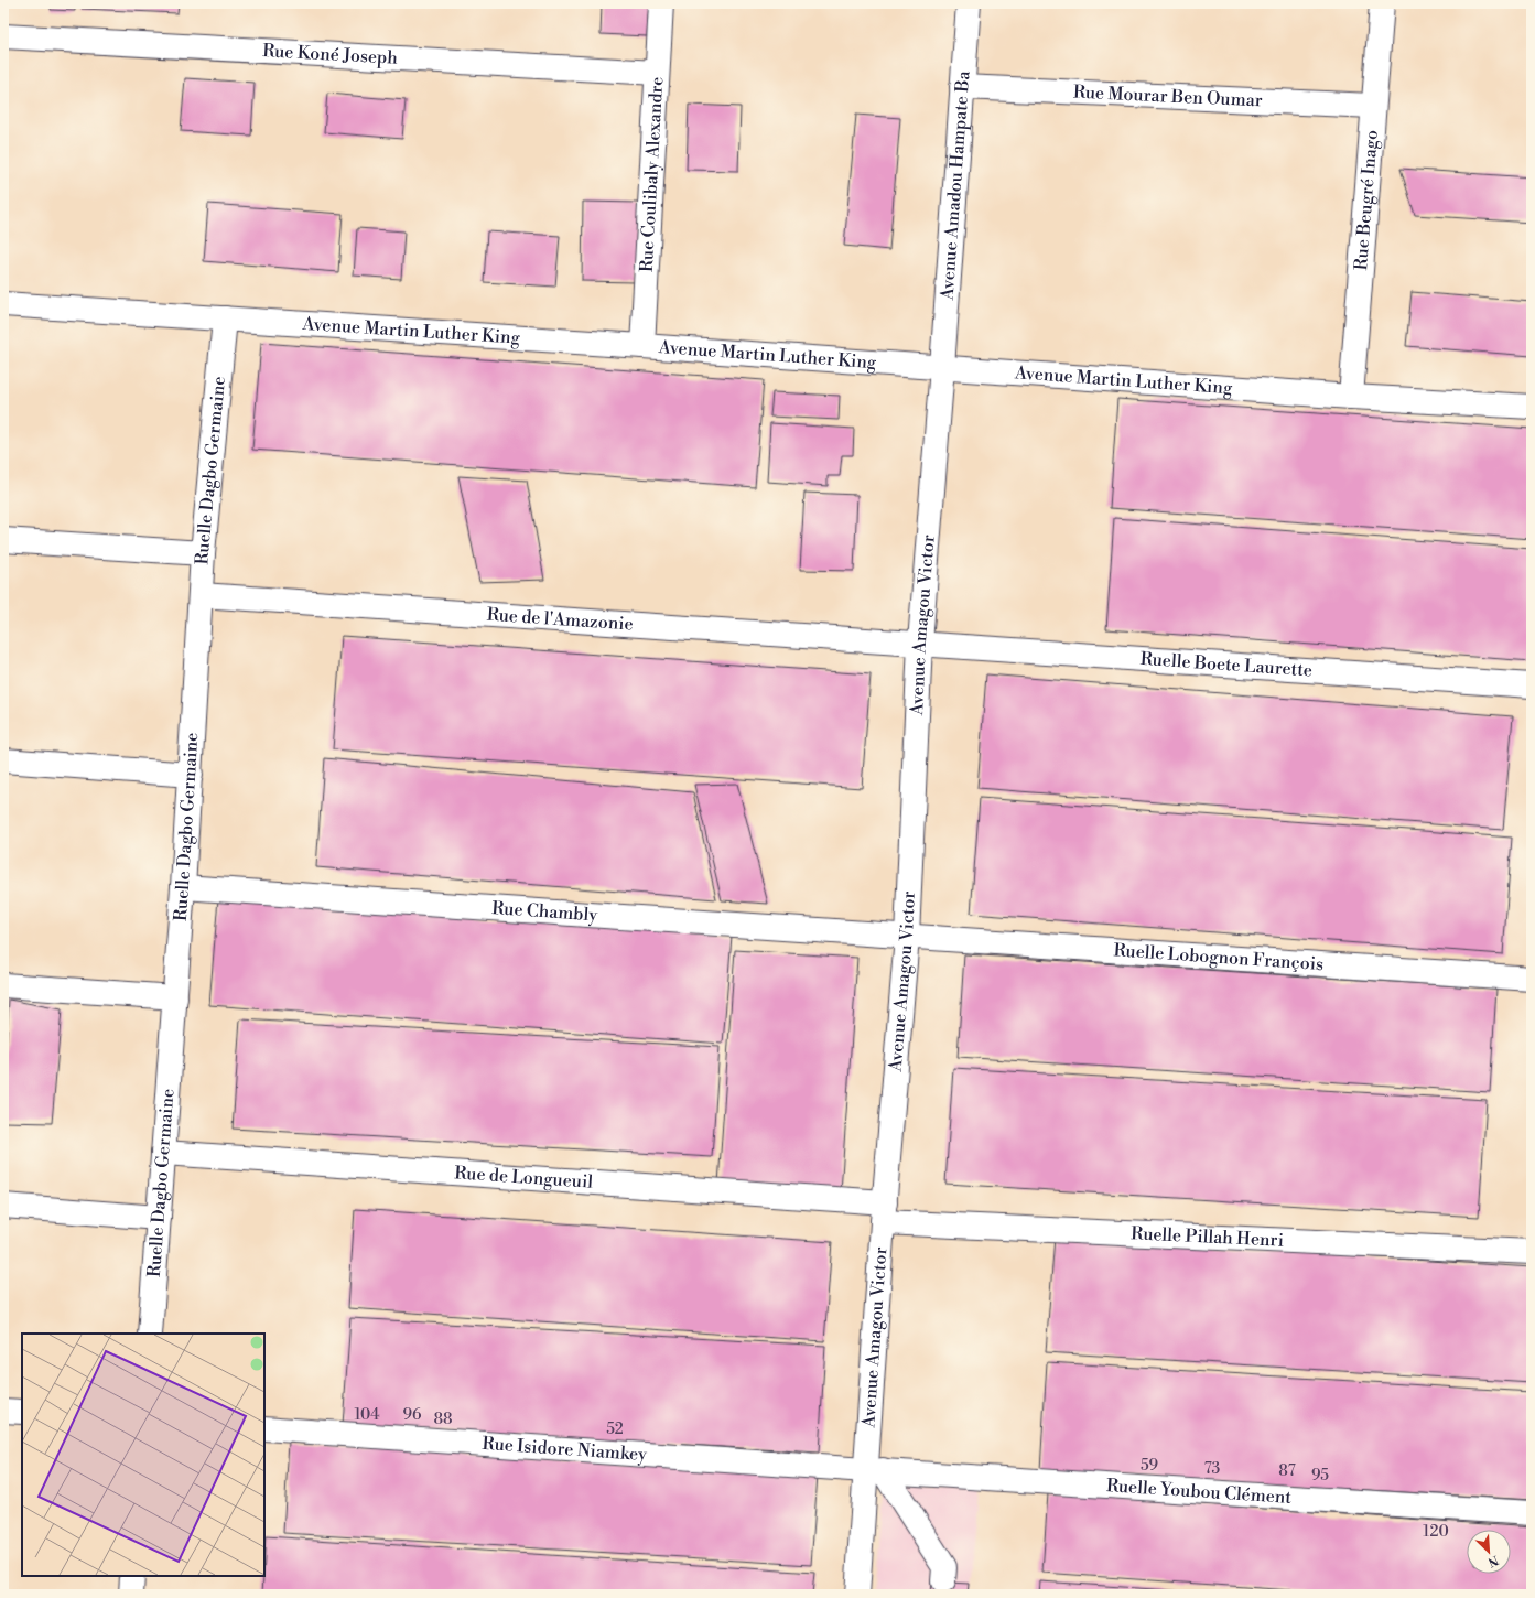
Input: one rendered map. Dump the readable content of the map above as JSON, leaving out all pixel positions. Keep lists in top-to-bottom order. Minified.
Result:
{"streets":{"street":["Rue Koné Joseph","Rue Mourar Ben Oumar","Rue Coulibaly Alexandre","Avenue Amadou Hampate Ba","Rue Beugré Inago","Avenue Martin Luther King","Ruelle Dagbo Germaine","Rue de l'Amazonie","Avenue Amagou Victor","Ruelle Boete Laurette","Rue Chambly","Ruelle Lobognon François","Rue de Longueuil","Ruelle Pillah Henri","Rue Isidore Niamkey","Ruelle Youbou Clément"]},"crossings":[["Rue Koné Joseph","Rue Coulibaly Alexandre"],["Rue Mourar Ben Oumar","Avenue Amadou Hampate Ba"],["Rue Mourar Ben Oumar","Rue Beugré Inago"],["Rue Coulibaly Alexandre","Avenue Martin Luther King"],["Avenue Amadou Hampate Ba","Avenue Martin Luther King"],["Avenue Amadou Hampate Ba","Avenue Amagou Victor"],["Rue Beugré Inago","Avenue Martin Luther King"],["Avenue Martin Luther King","Ruelle Dagbo Germaine"],["Avenue Martin Luther King","Avenue Amagou Victor"],["Ruelle Dagbo Germaine","Rue de l'Amazonie"],["Ruelle Dagbo Germaine","Rue Chambly"],["Ruelle Dagbo Germaine","Rue de Longueuil"],["Rue de l'Amazonie","Avenue Amagou Victor"],["Rue de l'Amazonie","Ruelle Boete Laurette"],["Avenue Amagou Victor","Ruelle Boete Laurette"],["Avenue Amagou Victor","Rue Chambly"],["Avenue Amagou Victor","Ruelle Lobognon François"],["Avenue Amagou Victor","Rue de Longueuil"],["Avenue Amagou Victor","Ruelle Pillah Henri"],["Avenue Amagou Victor","Rue Isidore Niamkey"],["Avenue Amagou Victor","Ruelle Youbou Clément"],["Rue Chambly","Ruelle Lobognon François"],["Rue de Longueuil","Ruelle Pillah Henri"],["Rue Isidore Niamkey","Ruelle Youbou Clément"]],"house_numbers":["104","96","88","52","59","73","87","95","120"],"north":"bottom right"}
